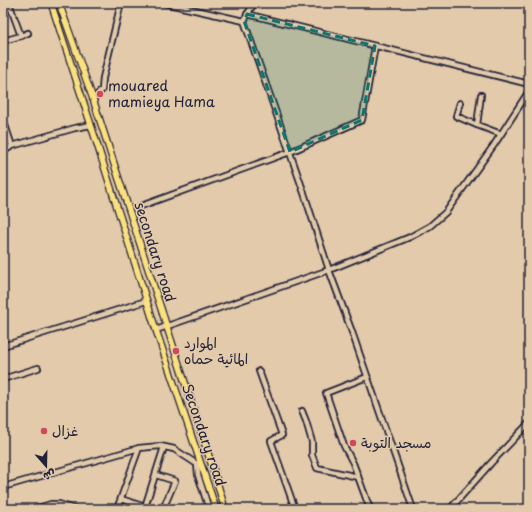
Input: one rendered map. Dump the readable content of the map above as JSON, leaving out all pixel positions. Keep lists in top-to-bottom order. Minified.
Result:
{"streets":{"main road":["secondary road","Secondary road"]},"places":["mouared mamieya Hama","الموارد المائية حماه","غزال","مسجد التوبة"],"north":"bottom"}
